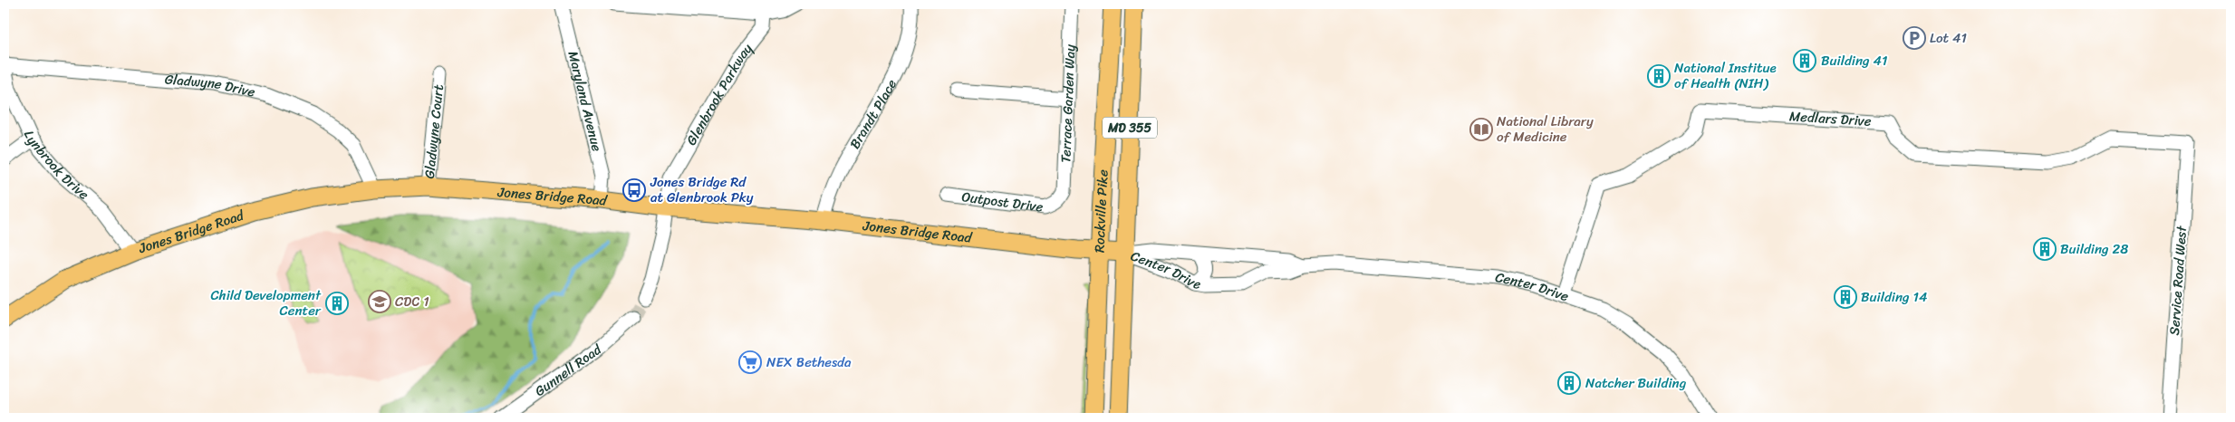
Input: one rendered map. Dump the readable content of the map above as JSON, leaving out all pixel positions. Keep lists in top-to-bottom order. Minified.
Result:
{"streets":{"main road":["MD 355","Jones Bridge Road","Rockville Pike"],"street":["Gladwyne Drive","Glenbrook Parkway","Maryland Avenue","Terrace Garden Way","Brandt Place","Medlars Drive","Gladwyne Court","Lynbrook Drive","Outpost Drive","Center Drive","Service Road West","Gunnell Road"]},"crossings":[["Gladwyne Drive","Lynbrook Drive"],["Gladwyne Drive","Jones Bridge Road"],["Glenbrook Parkway","Jones Bridge Road"],["Maryland Avenue","Jones Bridge Road"],["Terrace Garden Way","Outpost Drive"],["Brandt Place","Jones Bridge Road"],["Medlars Drive","Center Drive"],["Medlars Drive","Service Road West"],["Gladwyne Court","Jones Bridge Road"],["Lynbrook Drive","Jones Bridge Road"],["Jones Bridge Road","Rockville Pike"],["Jones Bridge Road","Center Drive"],["Rockville Pike","Center Drive"]],"places":{"parking":["Lot 41"],"building":["Building 41","National Institue of Health (NIH)","Building 28","Building 14","Child Development Center","Natcher Building"],"library":["National Library of Medicine"],"bus stop":["Jones Bridge Rd at Glenbrook Pky"],"school or university":["CDC 1"],"supermarket":["NEX Bethesda"]}}
